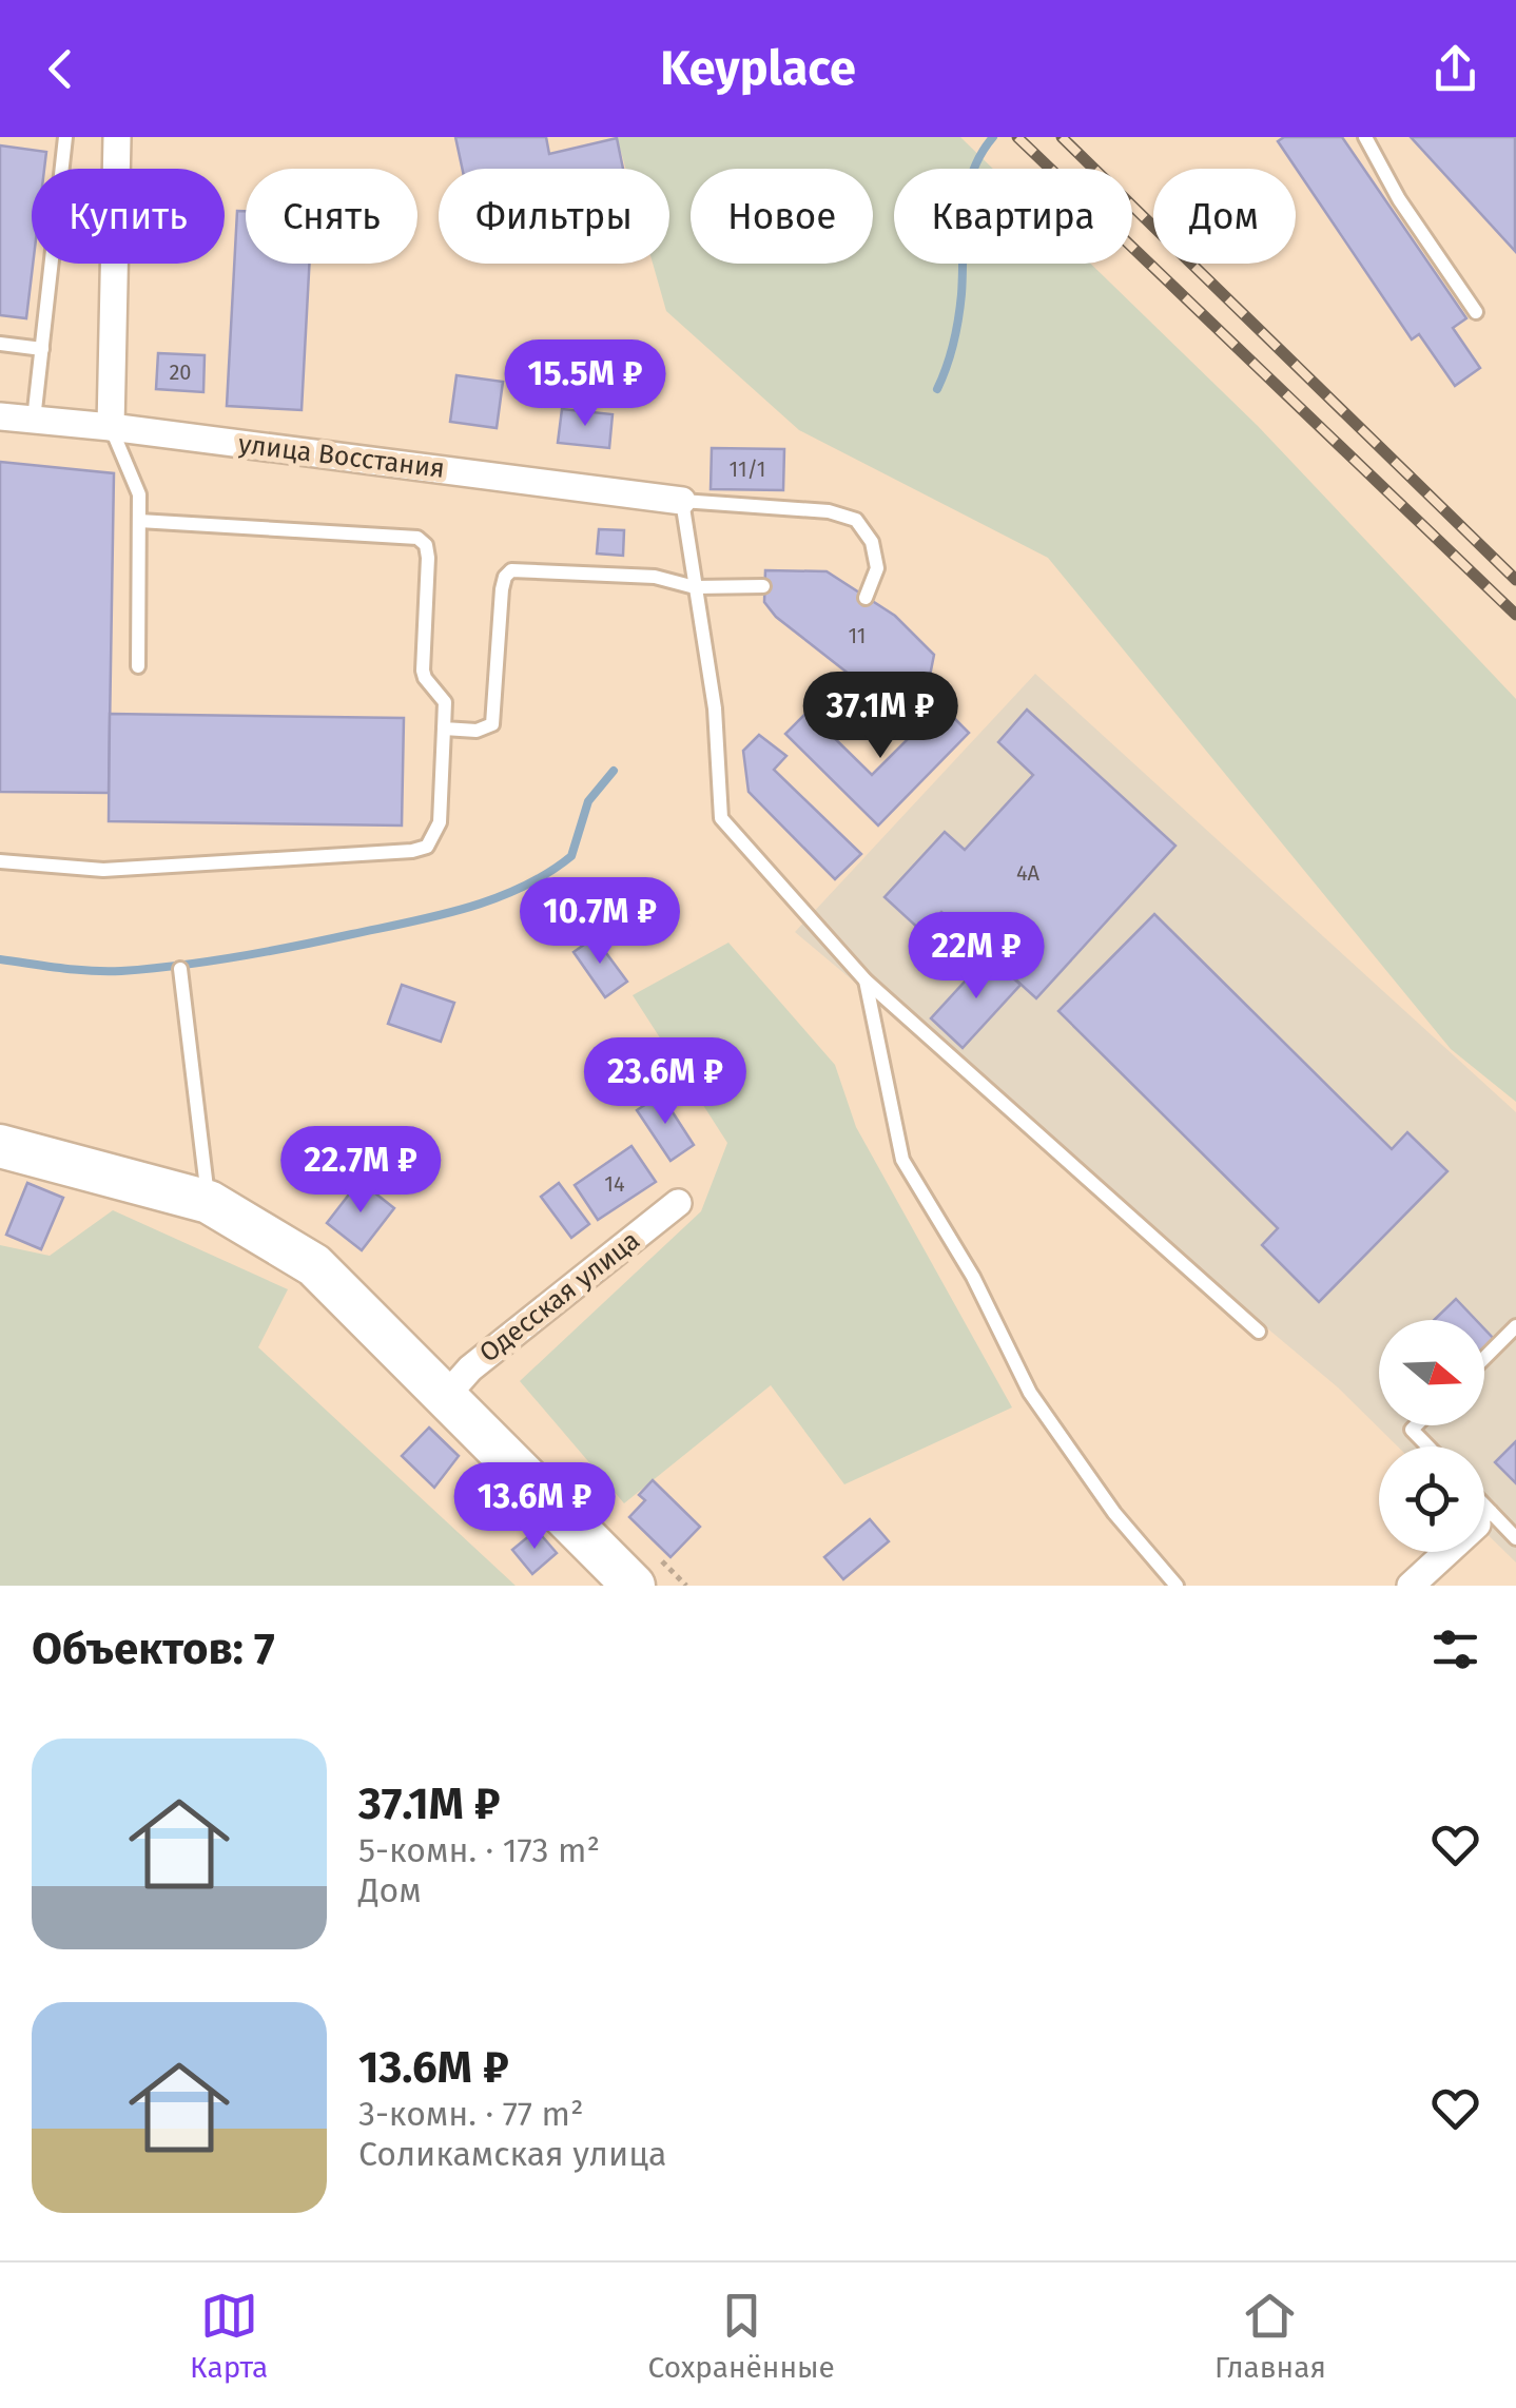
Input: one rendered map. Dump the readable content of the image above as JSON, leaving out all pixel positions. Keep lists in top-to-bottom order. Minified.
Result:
{"streets":{"street":["улица Восстания","Одесская улица"]},"house_numbers":["20","11/1","11","4А","14"],"north":"right","page":{"header":"Keyplace","chip":["Купить","Снять","Фильтры","Новое","Квартира","Дом"],"price":["15.5M ₽","37.1M ₽","10.7M ₽","22M ₽","23.6M ₽","22.7M ₽","13.6M ₽"],"heading":"Объектов: 7","list":[{"name":"37.1M ₽","note":"5-комн. · 173 m² · Дом"},{"name":"13.6M ₽","note":"3-комн. · 77 m² · Соликамская улица"}],"tabs":["Карта","Сохранённые","Главная"]}}
